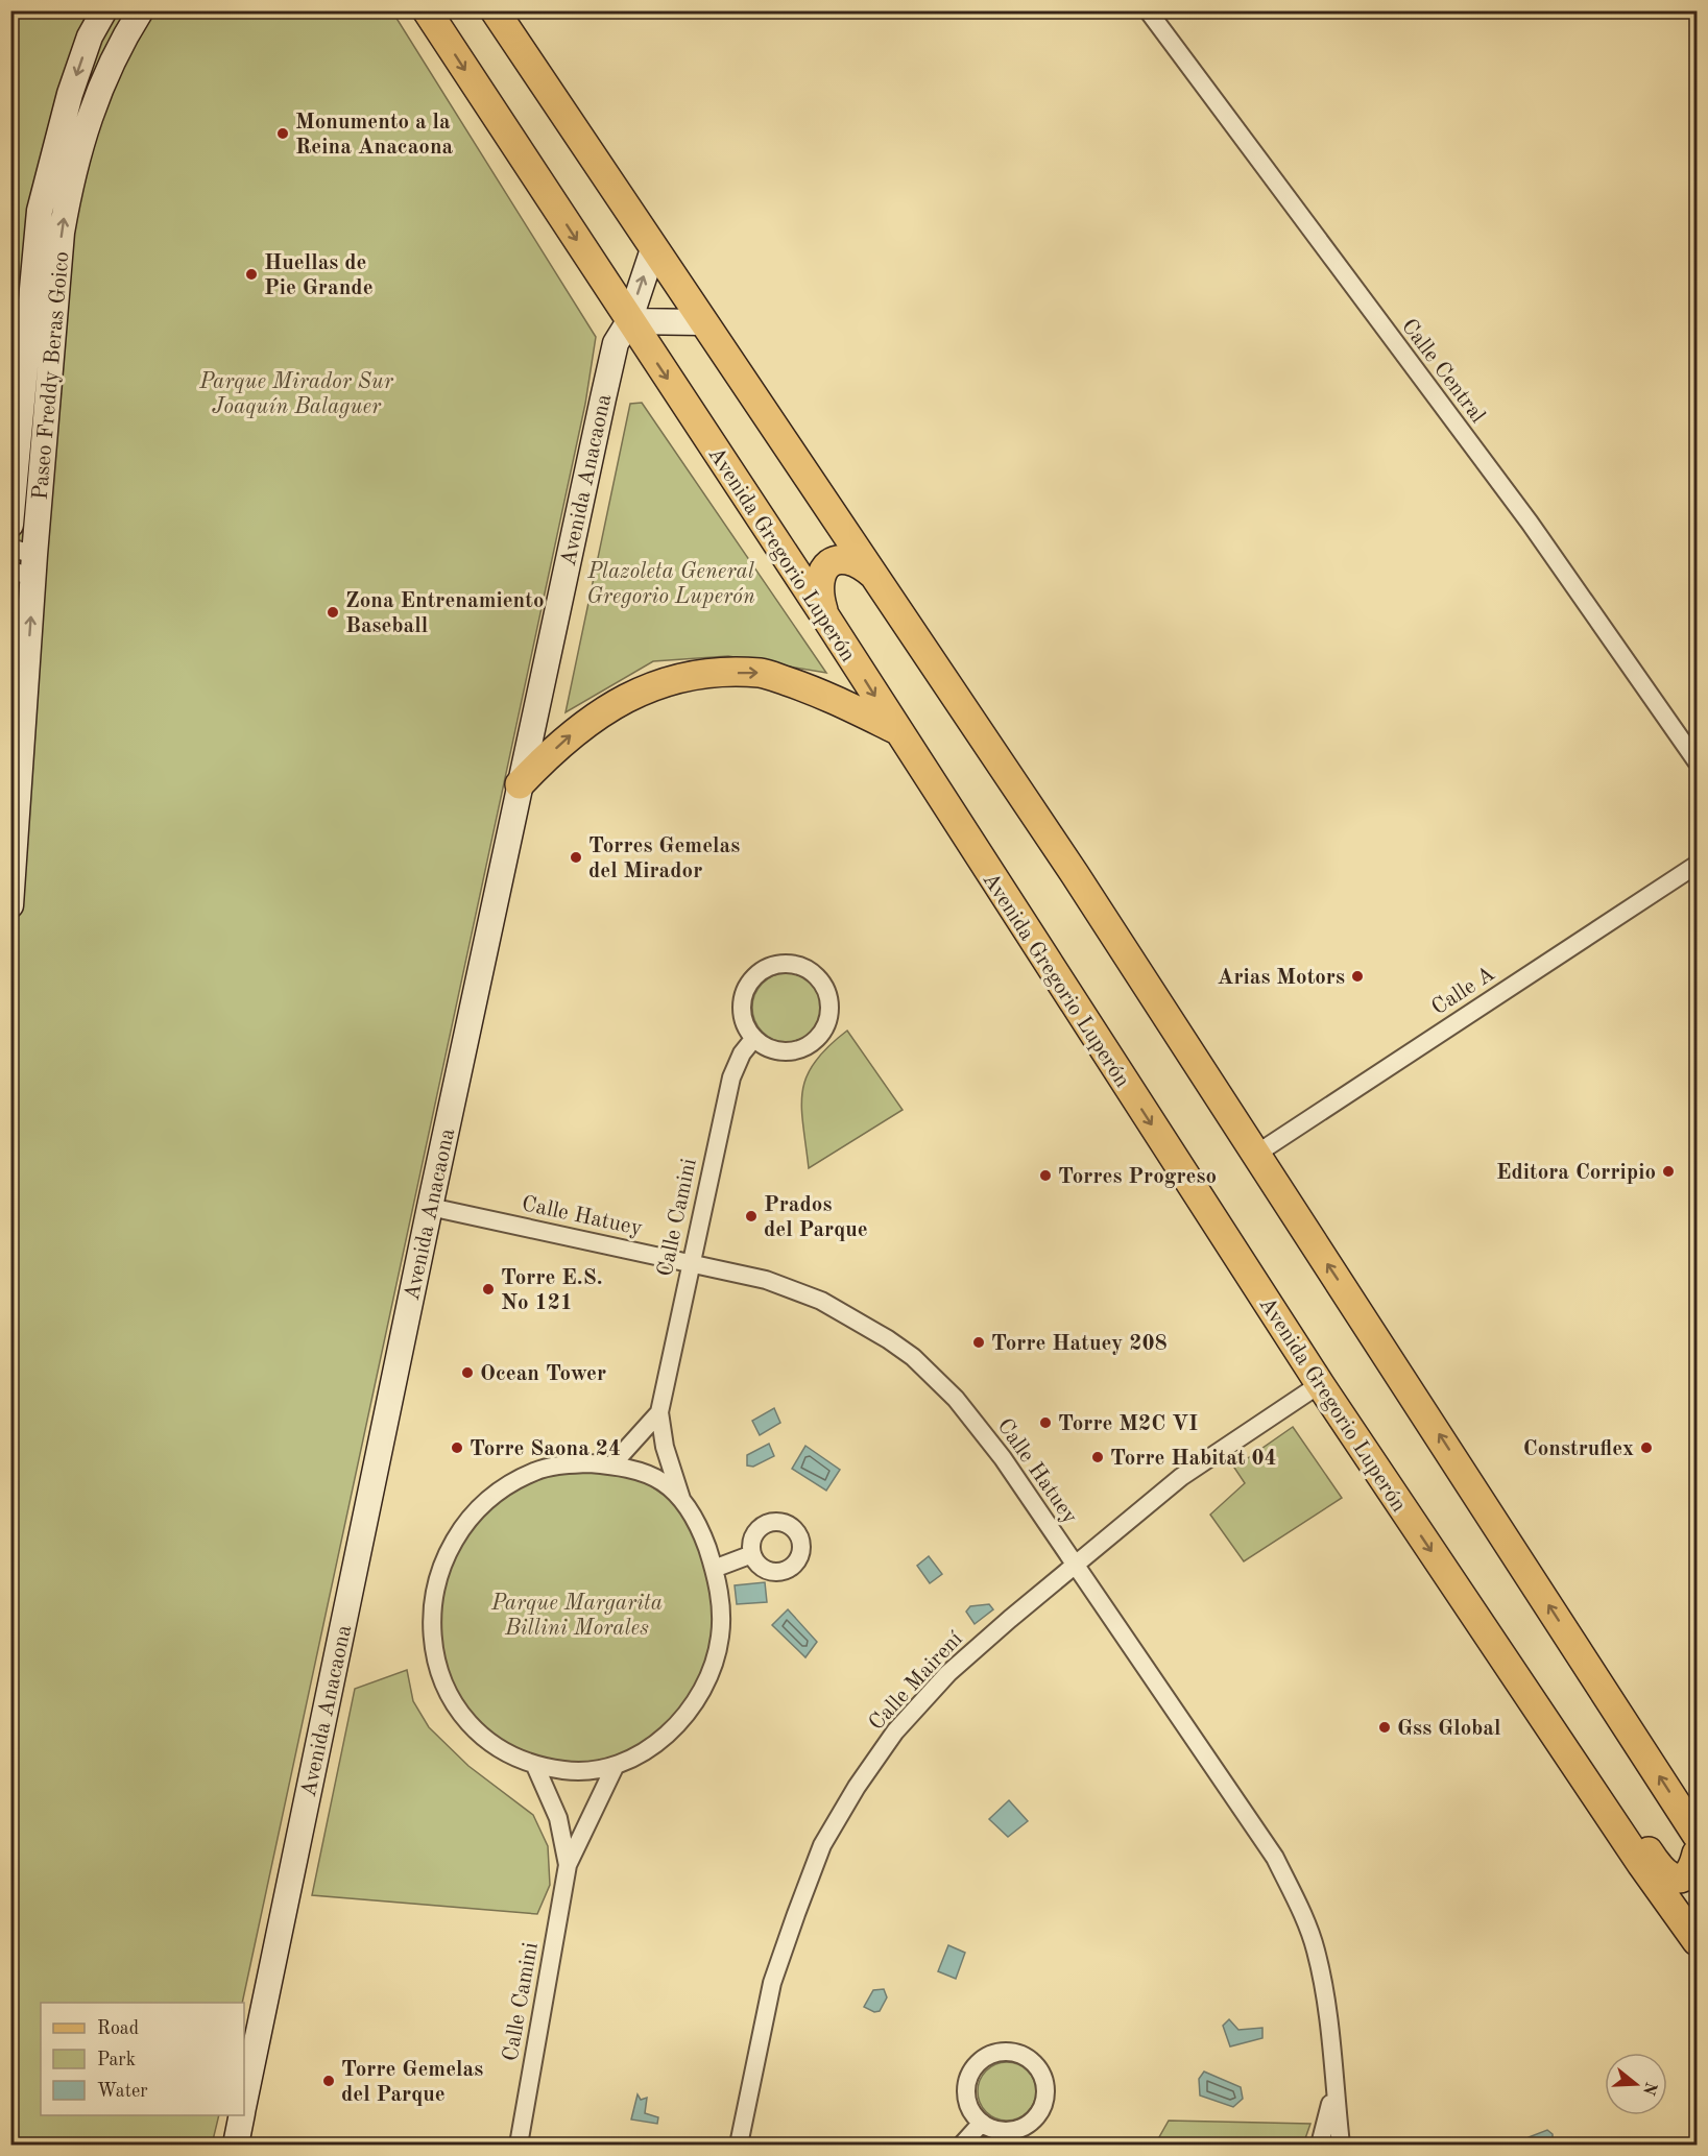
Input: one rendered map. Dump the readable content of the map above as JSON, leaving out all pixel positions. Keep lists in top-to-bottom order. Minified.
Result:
{"streets":{"main road":["Paseo Freddy Beras Goico","Avenida Anacaona","Avenida Gregorio Luperón"],"street":["Calle Central","Calle A","Calle Hatuey","Calle Camini","Calle Mairení"]},"crossings":[["Avenida Anacaona","Avenida Gregorio Luperón"],["Avenida Anacaona","Calle Hatuey"],["Avenida Gregorio Luperón","Calle Mairení"],["Calle Hatuey","Calle Camini"],["Calle Hatuey","Calle Mairení"]],"parks":["Parque Mirador Sur Joaquín Balaguer","Plazoleta General Gregorio Luperón","Parque Margarita Billini Morales"],"places":["Monumento a la Reina Anacaona","Huellas de Pie Grande","Zona Entrenamiento Baseball","Torres Gemelas del Mirador","Arias Motors","Editora Corripio","Torres Progreso","Prados del Parque","Torre E.S. No 121","Torre Hatuey 208","Ocean Tower","Torre M2C VI","Torre Saona 24","Construflex","Torre Habitat 04","Gss Global","Torre Gemelas del Parque"],"legend":["Road","Park","Water"],"north":"right"}
